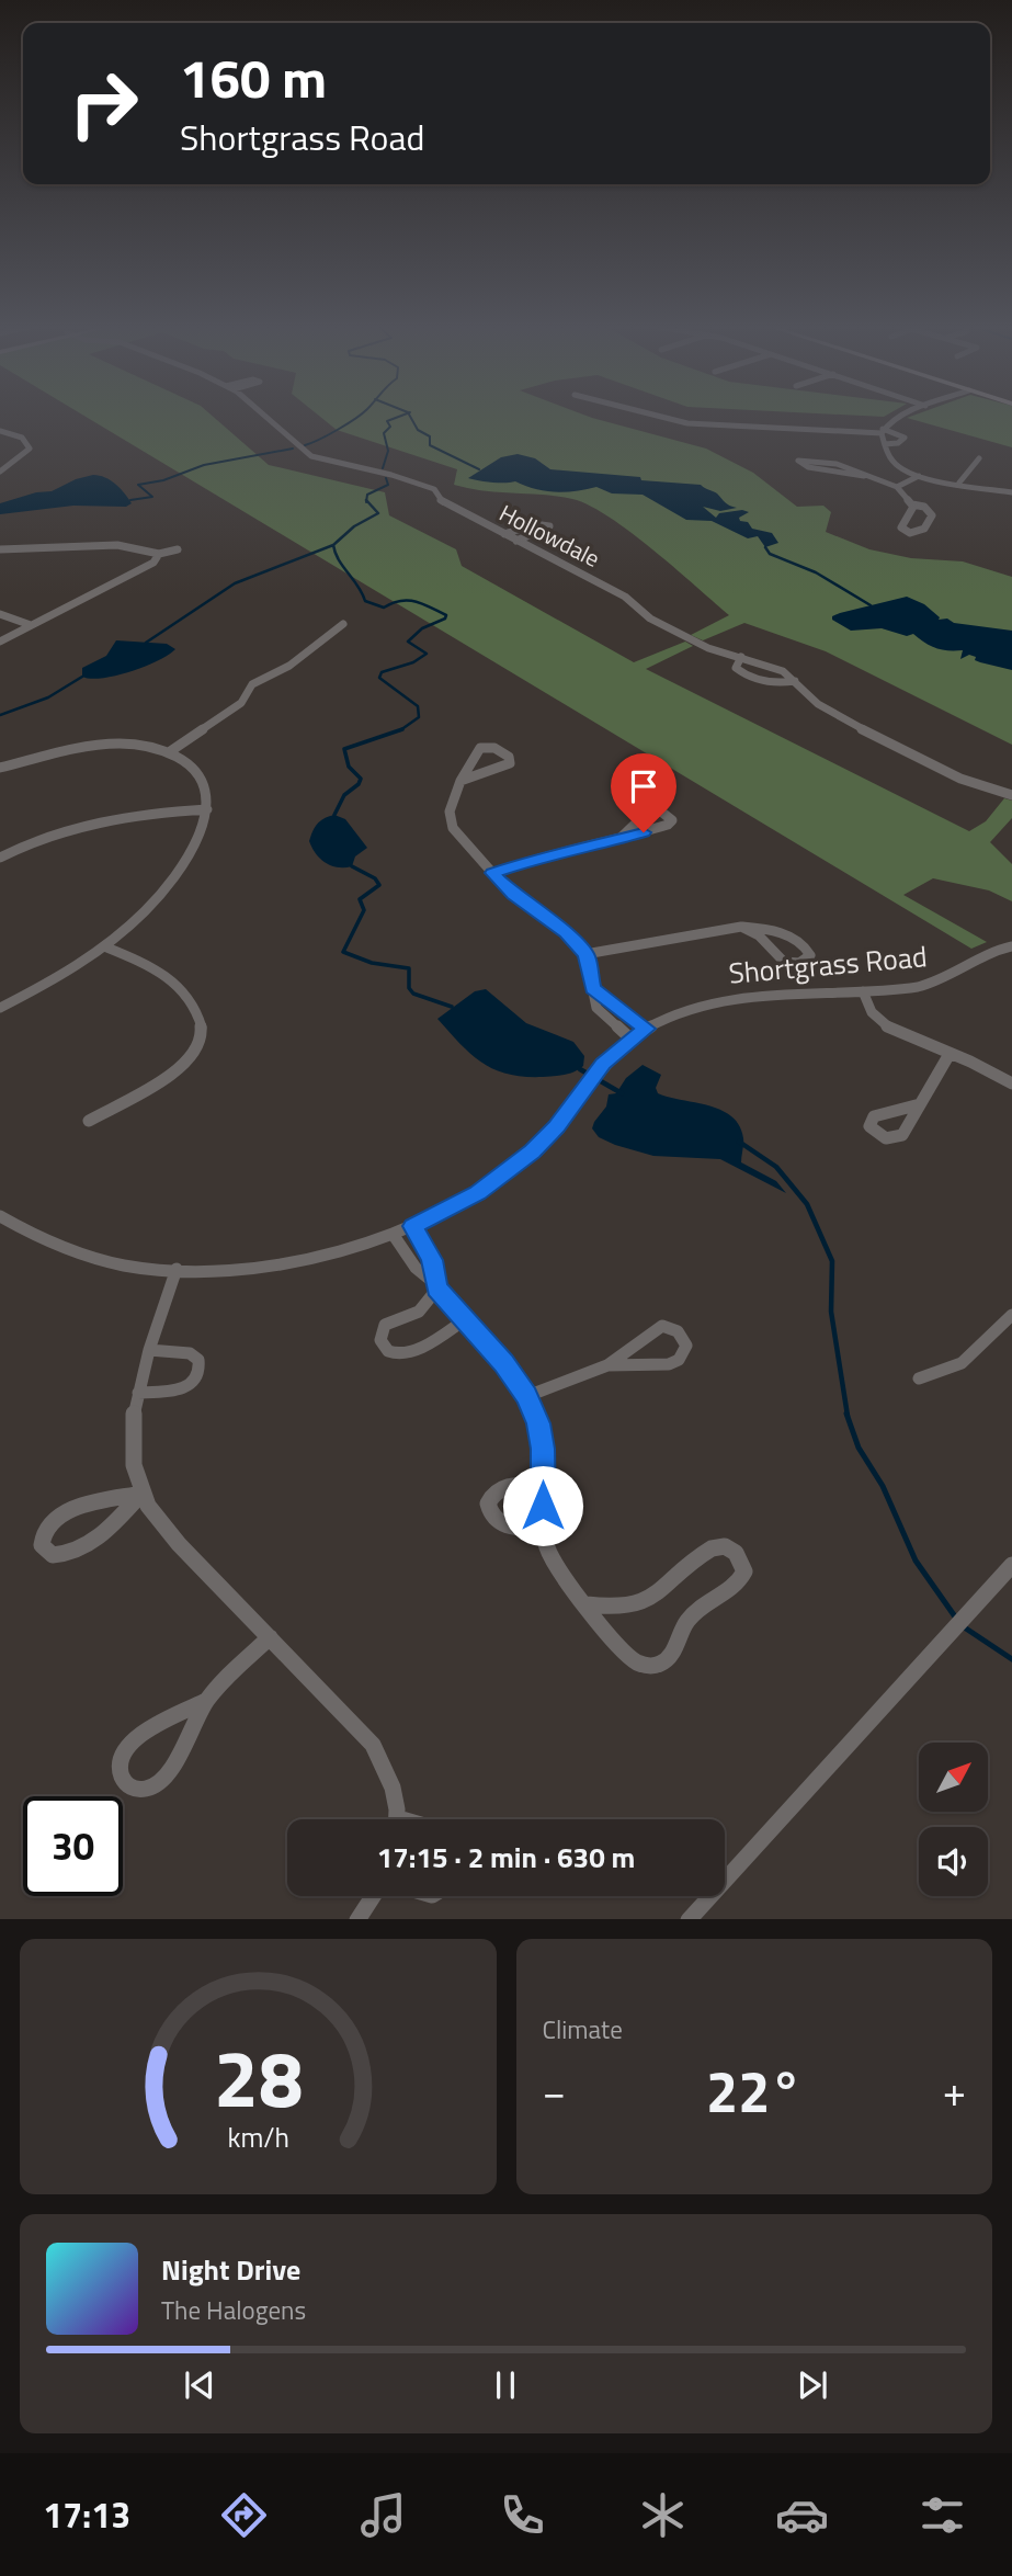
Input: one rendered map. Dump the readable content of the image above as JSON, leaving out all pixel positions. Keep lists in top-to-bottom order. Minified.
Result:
{"streets":{"street":["Hollowdale","Shortgrass Road"]},"north":"top right","page":{"turn":["160 m","Shortgrass Road"],"limit":"30","trip":"17:15 · 2 min · 630 m","tile":"Climate","heat":["−","22°","+"],"song":["Night Drive","The Halogens"],"tabs":"17:13","gauge":["28","km/h"]}}
